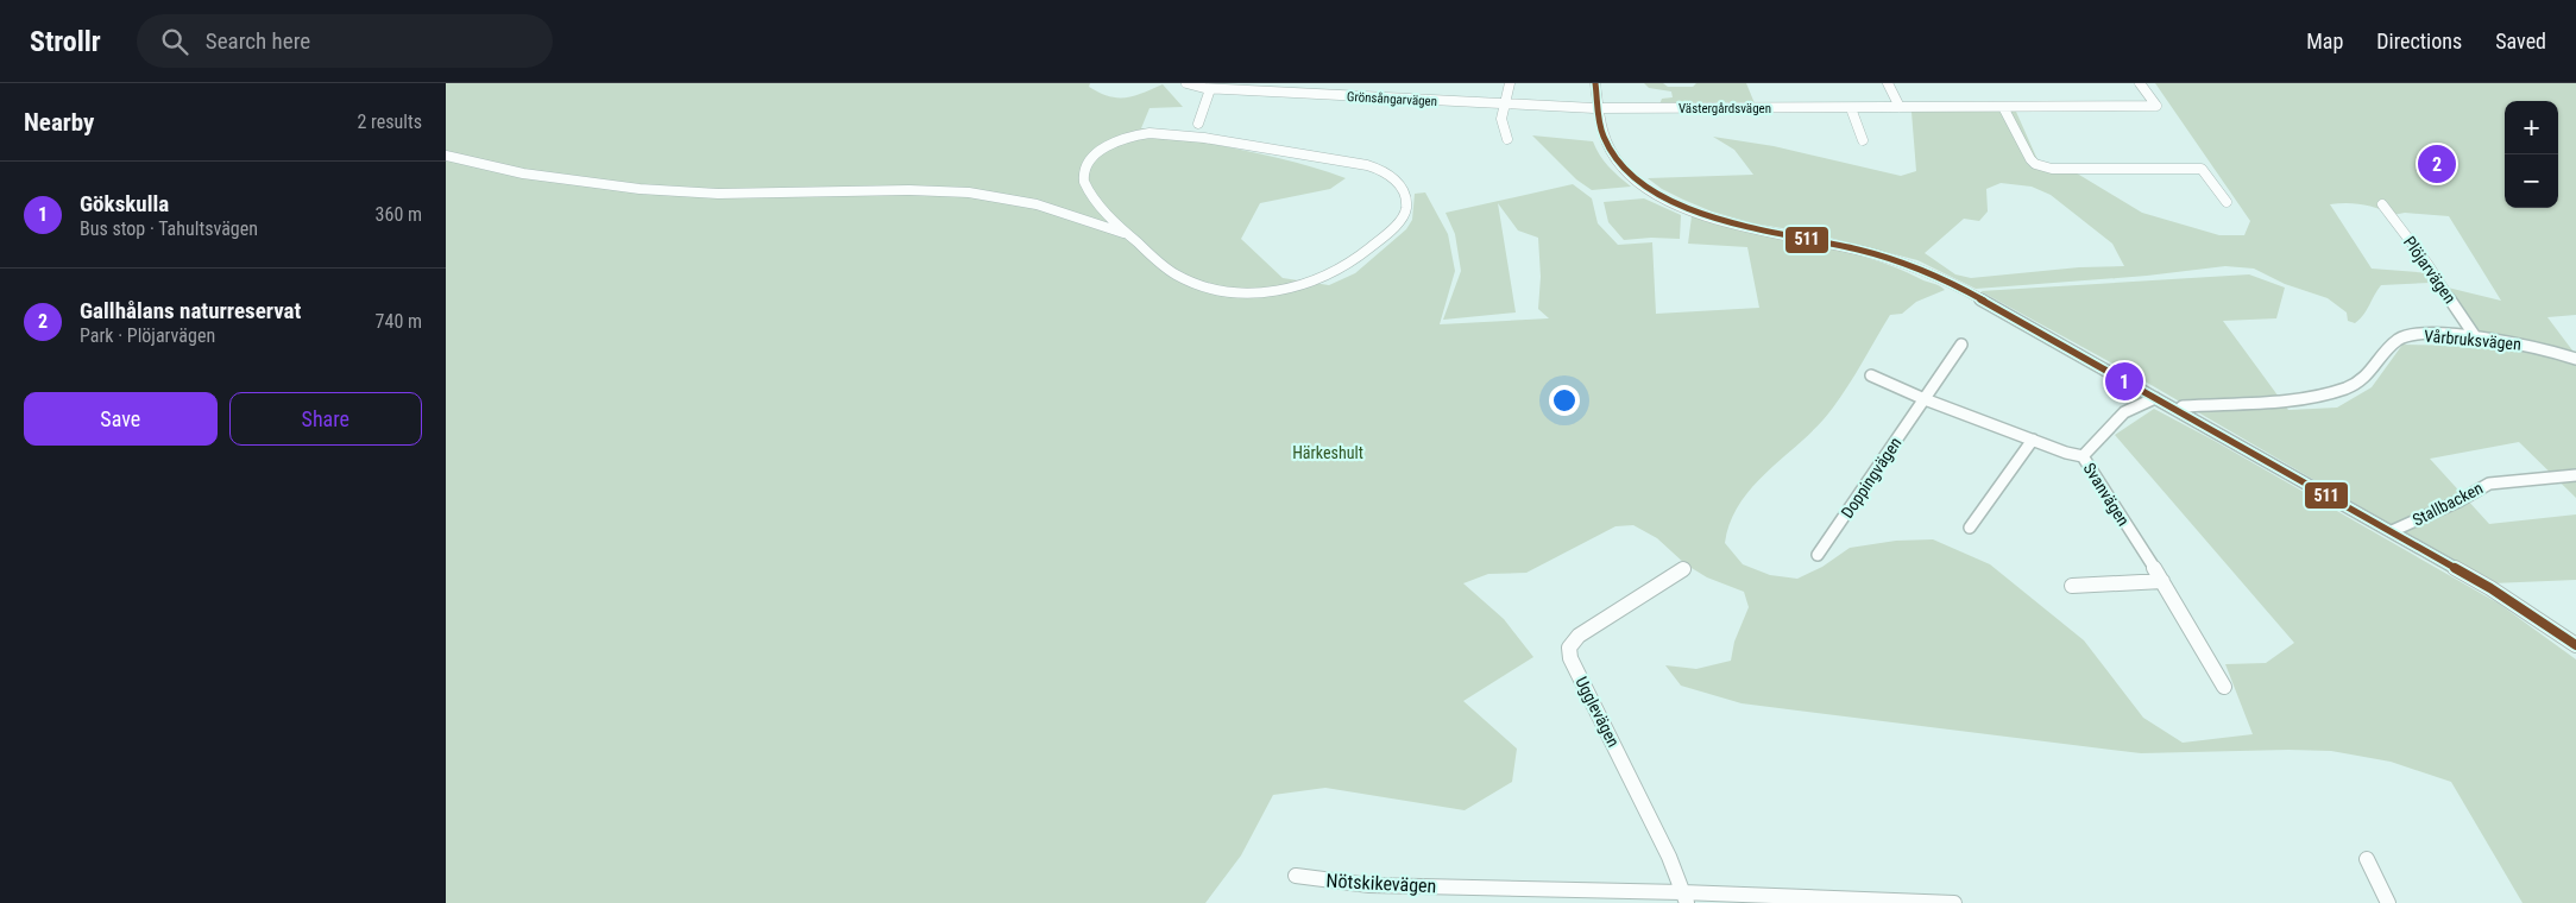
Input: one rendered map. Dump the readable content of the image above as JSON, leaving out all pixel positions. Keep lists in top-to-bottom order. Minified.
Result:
{"streets":{"street":["Grönsångarvägen","Västergårdsvägen","Plöjarvägen","Vårbruksvägen","Doppingvägen","Svanvägen","Stallbacken","Ugglevägen","Nötskikevägen"]},"crossings":[["Grönsångarvägen","Västergårdsvägen"],["Plöjarvägen","Vårbruksvägen"],["Ugglevägen","Nötskikevägen"]],"parks":["Härkeshult"],"lines":["transit line 511"],"page":{"header":"Strollr","search":"Search here","nav":["Map","Directions","Saved"],"heading":["Nearby","2 results"],"map_buttons":["+","−"],"pins":["2","1"],"list":[{"mark":"1","name":"Gökskulla","note":"Bus stop · Tahultsvägen","value":"360 m"},{"mark":"2","name":"Gallhålans naturreservat","note":"Park · Plöjarvägen","value":"740 m"}],"buttons":["Save","Share"]}}
